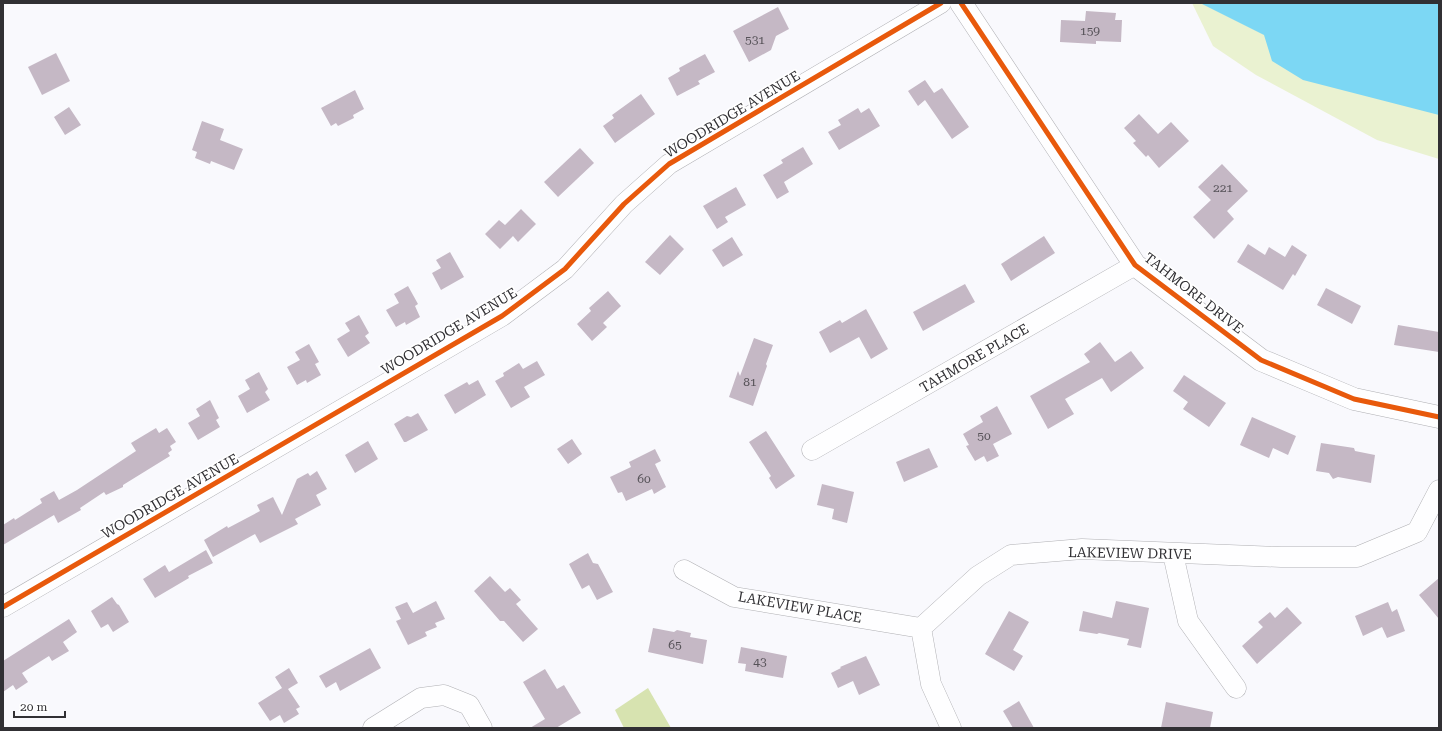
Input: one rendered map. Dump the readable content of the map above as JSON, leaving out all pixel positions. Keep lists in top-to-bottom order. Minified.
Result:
{"streets":{"street":["WOODRIDGE AVENUE","TAHMORE DRIVE","TAHMORE PLACE","LAKEVIEW DRIVE","LAKEVIEW PLACE"]},"crossings":[["TAHMORE DRIVE","TAHMORE PLACE"],["LAKEVIEW DRIVE","LAKEVIEW PLACE"]],"house_numbers":["159","531","221","81","50","60","65","43"],"scale_bar":"20 m"}
